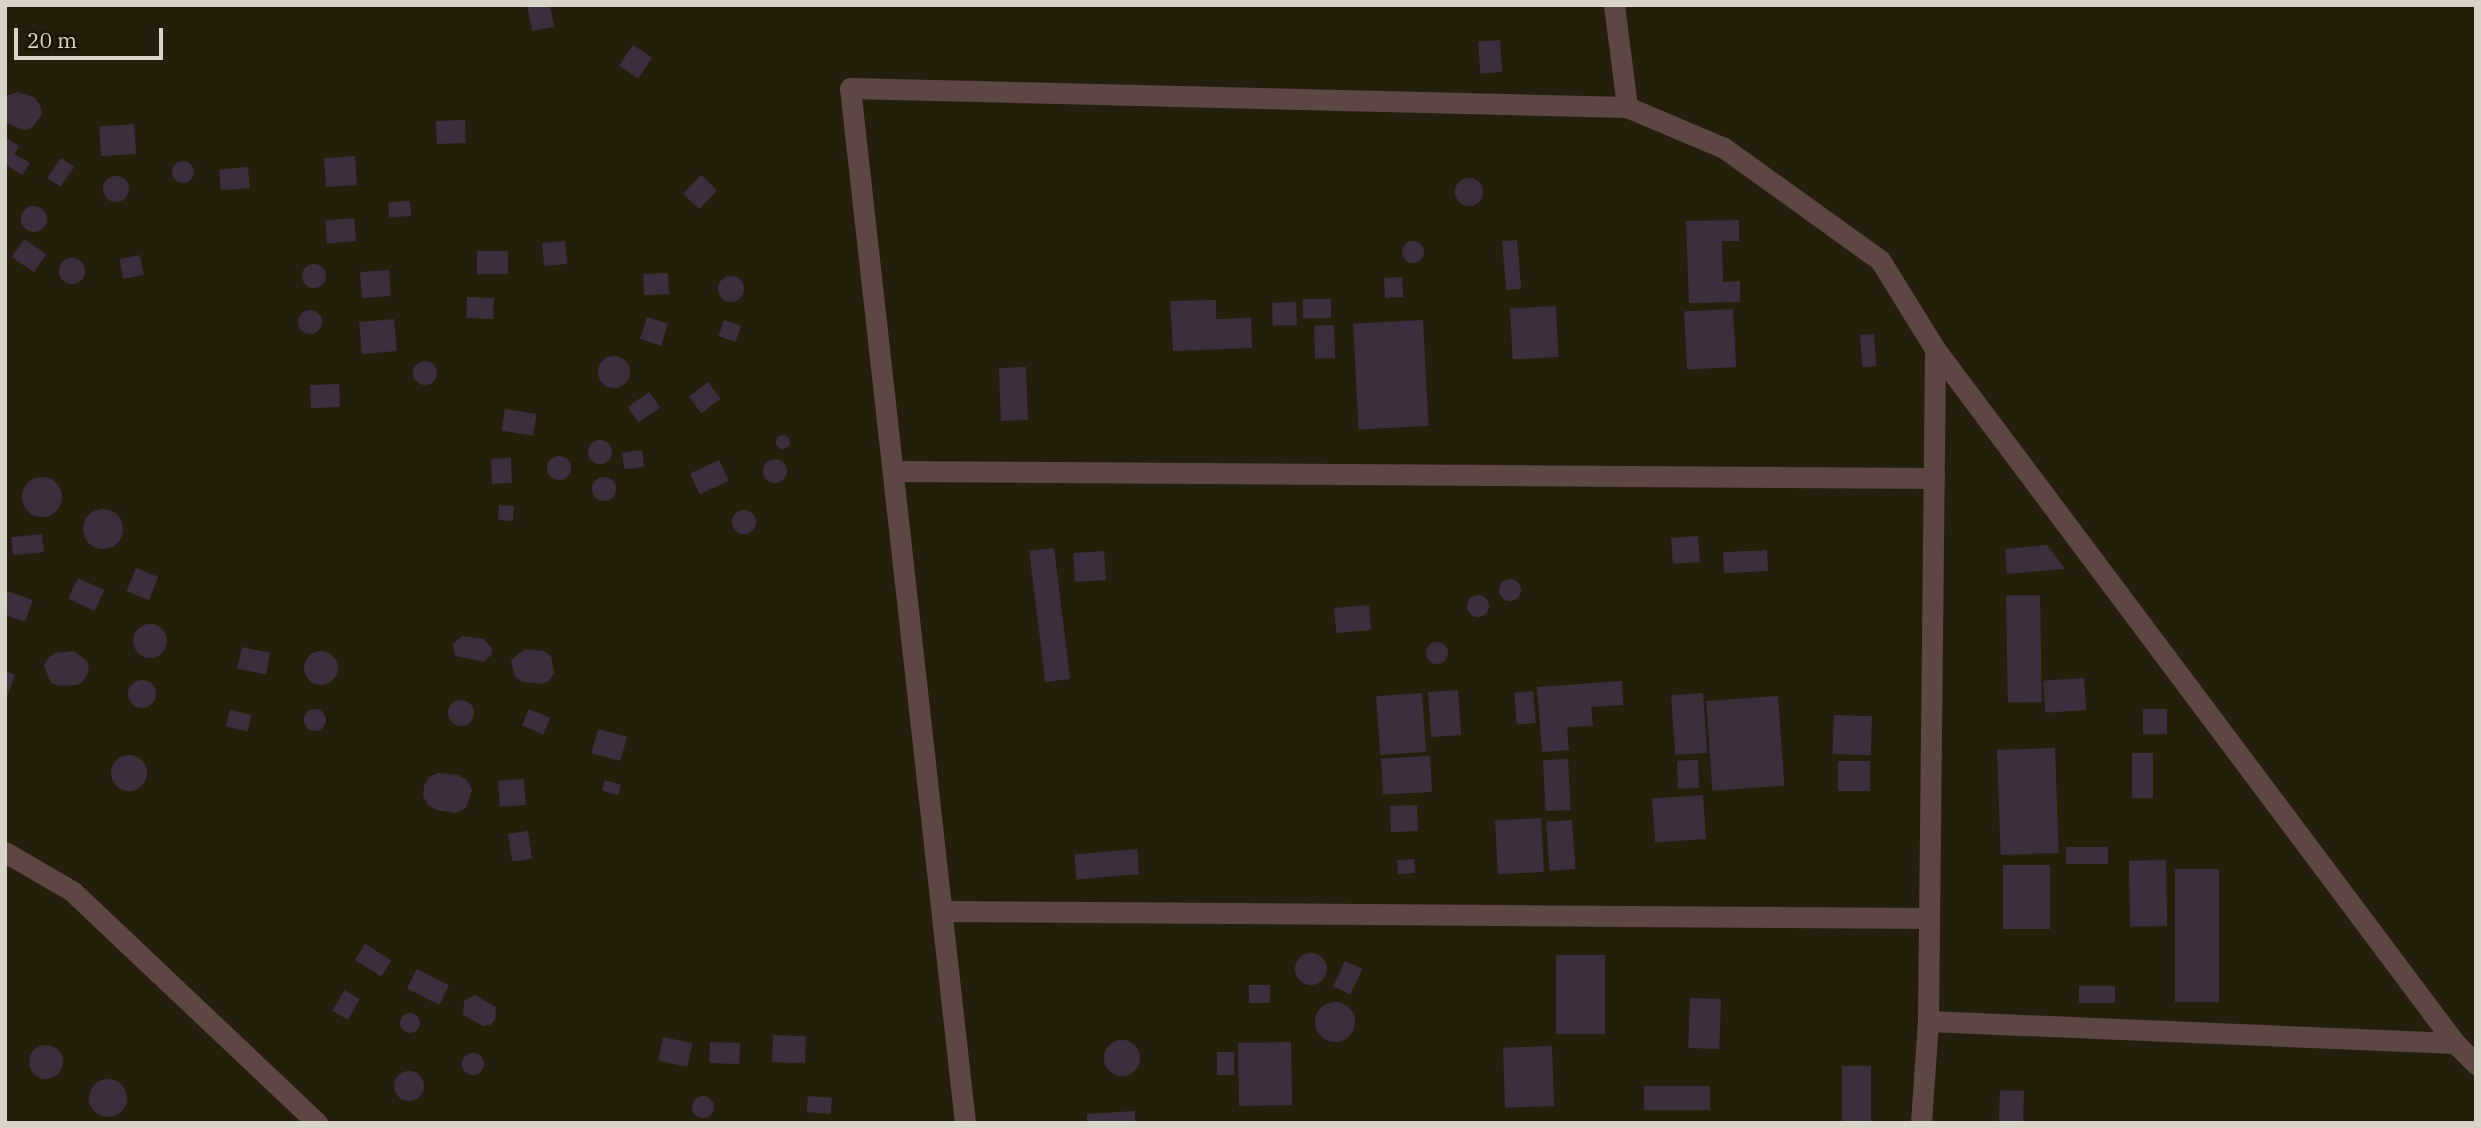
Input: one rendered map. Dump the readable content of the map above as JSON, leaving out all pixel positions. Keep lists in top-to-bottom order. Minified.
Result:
{"scale_bar":"20 m"}
